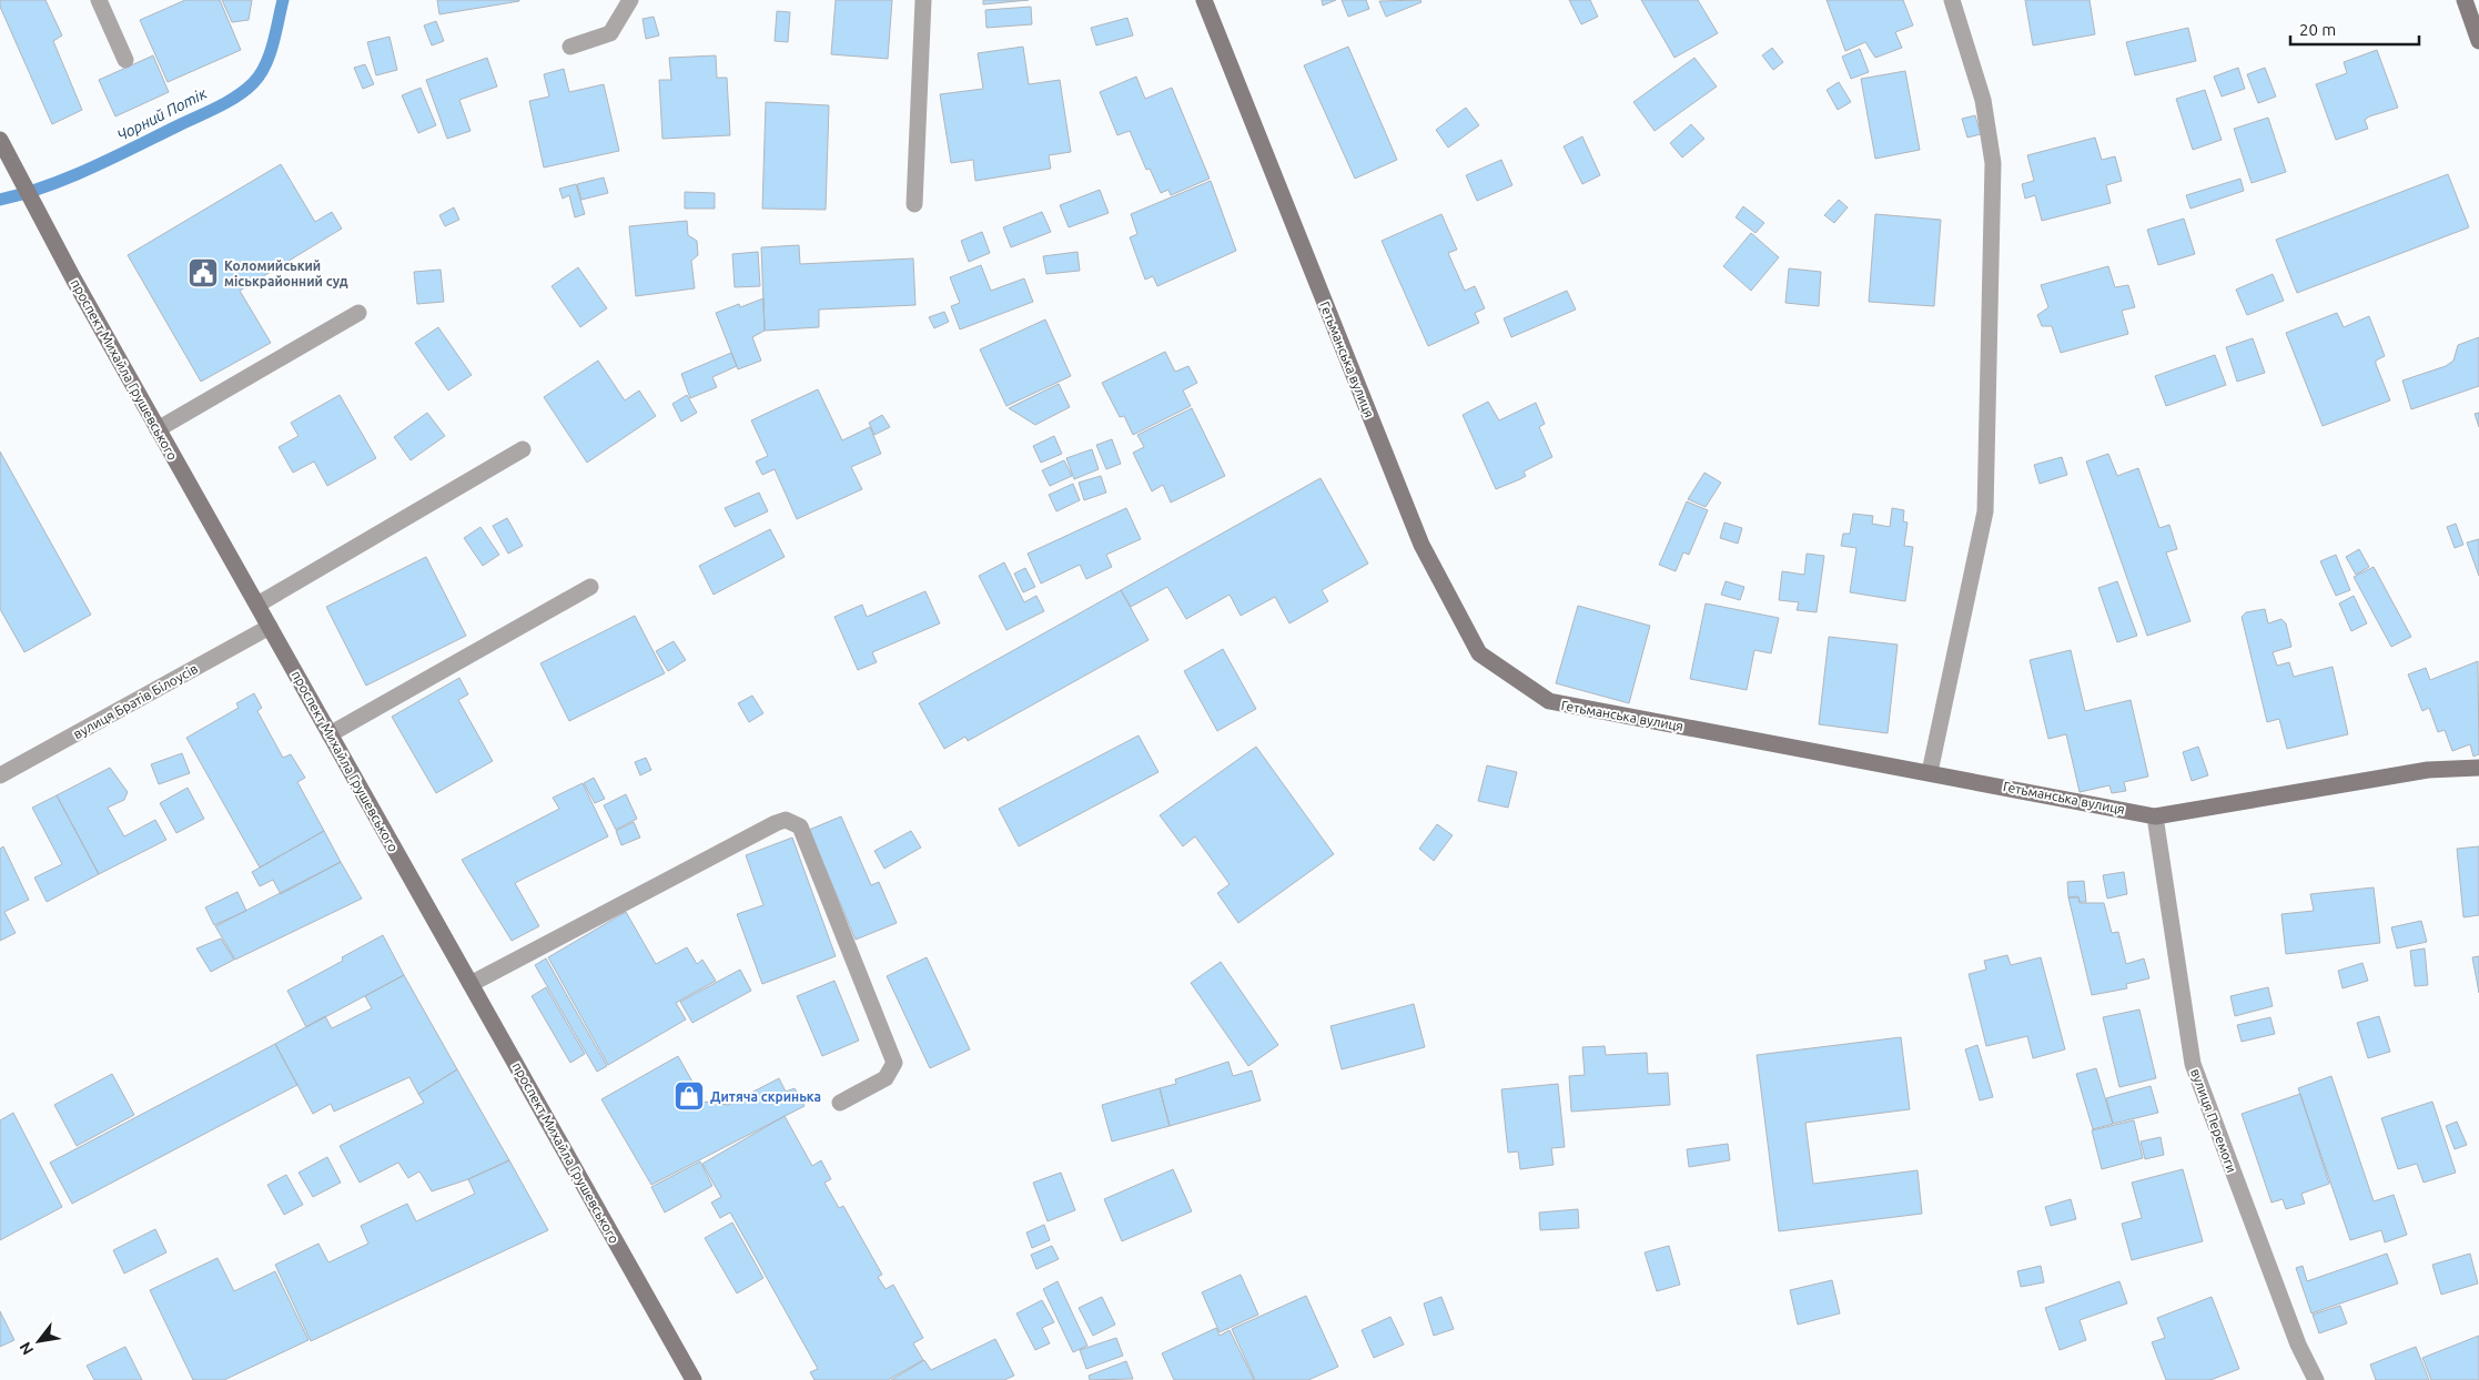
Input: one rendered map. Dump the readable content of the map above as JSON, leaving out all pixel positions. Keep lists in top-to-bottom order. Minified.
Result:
{"streets":{"street":["Гетьманська вулиця","проспект Михайла Грушевського","вулиця Братів Білоусів","вулиця Перемоги"]},"crossings":[["Гетьманська вулиця","вулиця Перемоги"],["проспект Михайла Грушевського","вулиця Братів Білоусів"]],"water":["Чорний Потік"],"places":{"public building":["Коломийський міськрайонний суд"],"shop":["Дитяча скринька"]},"scale_bar":"20 m","north":"bottom left"}
